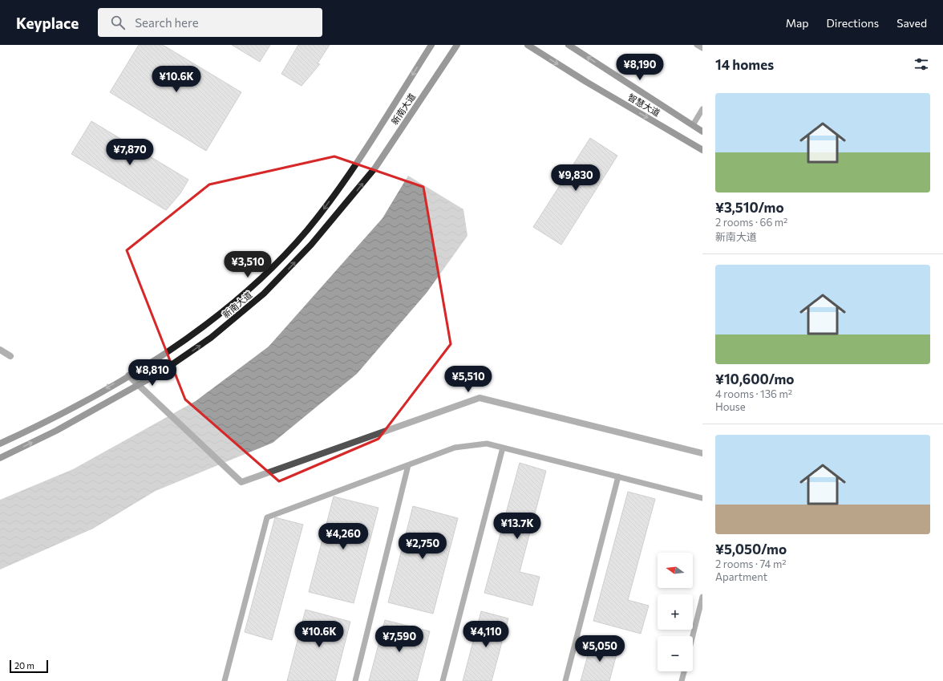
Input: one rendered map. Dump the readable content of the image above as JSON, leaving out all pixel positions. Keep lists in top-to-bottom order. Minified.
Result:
{"streets":{"main road":["智慧大道","新南大道"]},"scale_bar":"20 m","north":"left","page":{"header":"Keyplace","search":"Search here","nav":["Map","Directions","Saved"],"heading":"14 homes","price":["¥8,190","¥10.6K","¥7,870","¥9,830","¥3,510","¥8,810","¥5,510","¥13.7K","¥4,260","¥2,750","¥10.6K","¥4,110","¥7,590","¥5,050"],"list":[{"name":"¥3,510/mo","note":"2 rooms · 66 m² · 新南大道"},{"name":"¥10,600/mo","note":"4 rooms · 136 m² · House"},{"name":"¥5,050/mo","note":"2 rooms · 74 m² · Apartment"}],"map_buttons":["+","−"],"scale":"20 m"}}
